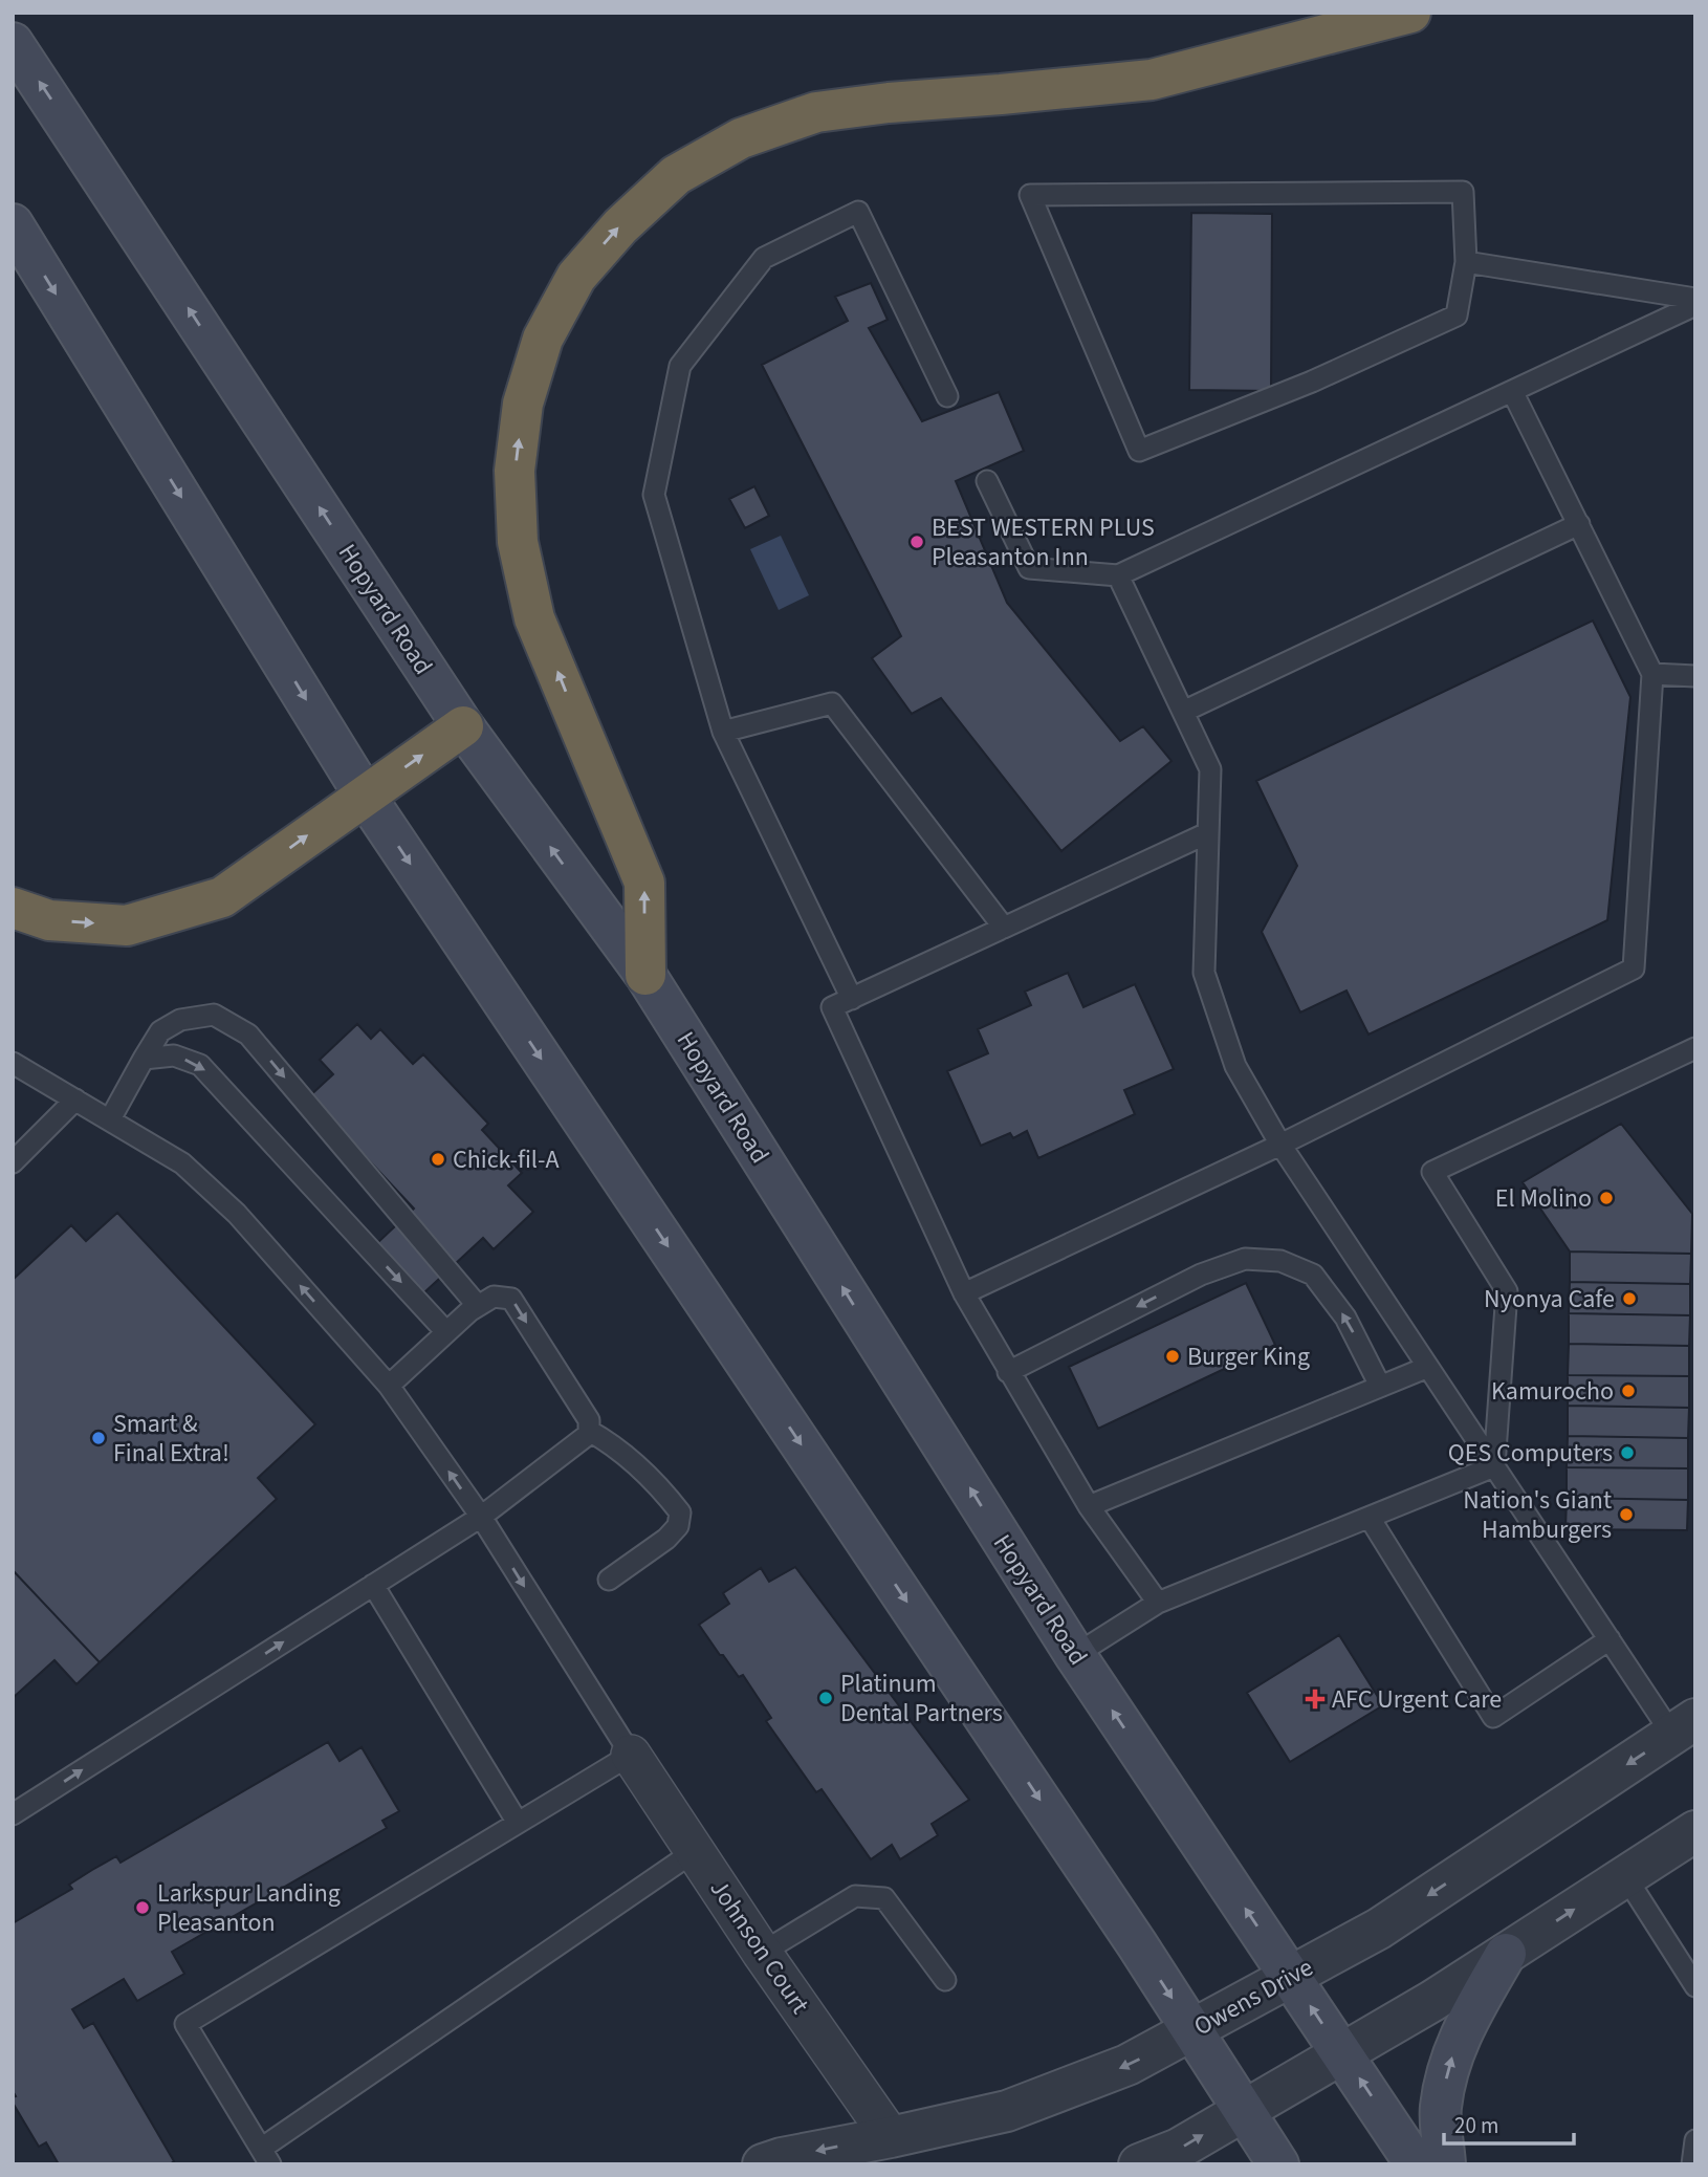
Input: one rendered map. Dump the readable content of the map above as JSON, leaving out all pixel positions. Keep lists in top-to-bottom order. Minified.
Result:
{"streets":{"main road":["Hopyard Road"],"street":["Johnson Court","Owens Drive"]},"crossings":[["Hopyard Road","Owens Drive"],["Johnson Court","Owens Drive"]],"places":{"other":["BEST WESTERN PLUS Pleasanton Inn","Chick-fil-A","El Molino","Nyonya Cafe","Burger King","Kamurocho","Smart & Final Extra!","QES Computers","Nation's Giant Hamburgers","Platinum Dental Partners","Larkspur Landing Pleasanton"],"health":["AFC Urgent Care"]},"scale_bar":"20 m"}
